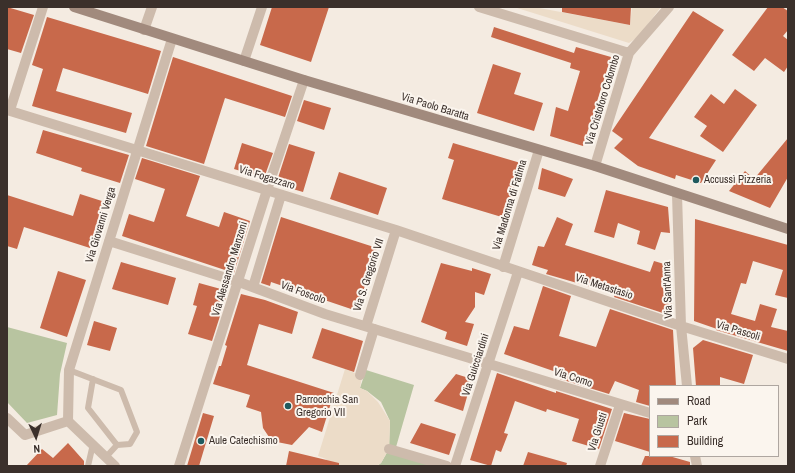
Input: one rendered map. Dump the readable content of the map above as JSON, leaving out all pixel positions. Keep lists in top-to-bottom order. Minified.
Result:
{"streets":{"main road":["Via Paolo Baratta"],"street":["Via Cristoforo Colombo","Via Fogazzaro","Via Madonna di Fatima","Via Giovanni Verga","Via Alessandro Manzoni","Via S. Gregorio VII","Via Metastasio","Via Sant'Anna","Via Foscolo","Via Pascoli","Via Guicciardini","Via Como","Via Giusti"]},"crossings":[["Via Cristoforo Colombo","Via Paolo Baratta"],["Via Paolo Baratta","Via Madonna di Fatima"],["Via Paolo Baratta","Via Giovanni Verga"],["Via Paolo Baratta","Via Alessandro Manzoni"],["Via Paolo Baratta","Via Sant'Anna"],["Via Fogazzaro","Via Madonna di Fatima"],["Via Fogazzaro","Via Giovanni Verga"],["Via Fogazzaro","Via Alessandro Manzoni"],["Via Fogazzaro","Via S. Gregorio VII"],["Via Fogazzaro","Via Metastasio"],["Via Fogazzaro","Via Guicciardini"],["Via Giovanni Verga","Via Foscolo"],["Via Alessandro Manzoni","Via Foscolo"],["Via S. Gregorio VII","Via Foscolo"],["Via Metastasio","Via Sant'Anna"],["Via Metastasio","Via Pascoli"],["Via Metastasio","Via Guicciardini"],["Via Sant'Anna","Via Pascoli"],["Via Foscolo","Via Guicciardini"],["Via Foscolo","Via Como"],["Via Guicciardini","Via Como"],["Via Como","Via Giusti"]],"places":["Accussì Pizzeria","Parrocchia San Gregorio VII","Aule Catechismo"],"legend":["Road","Park","Building"],"north":"bottom"}
